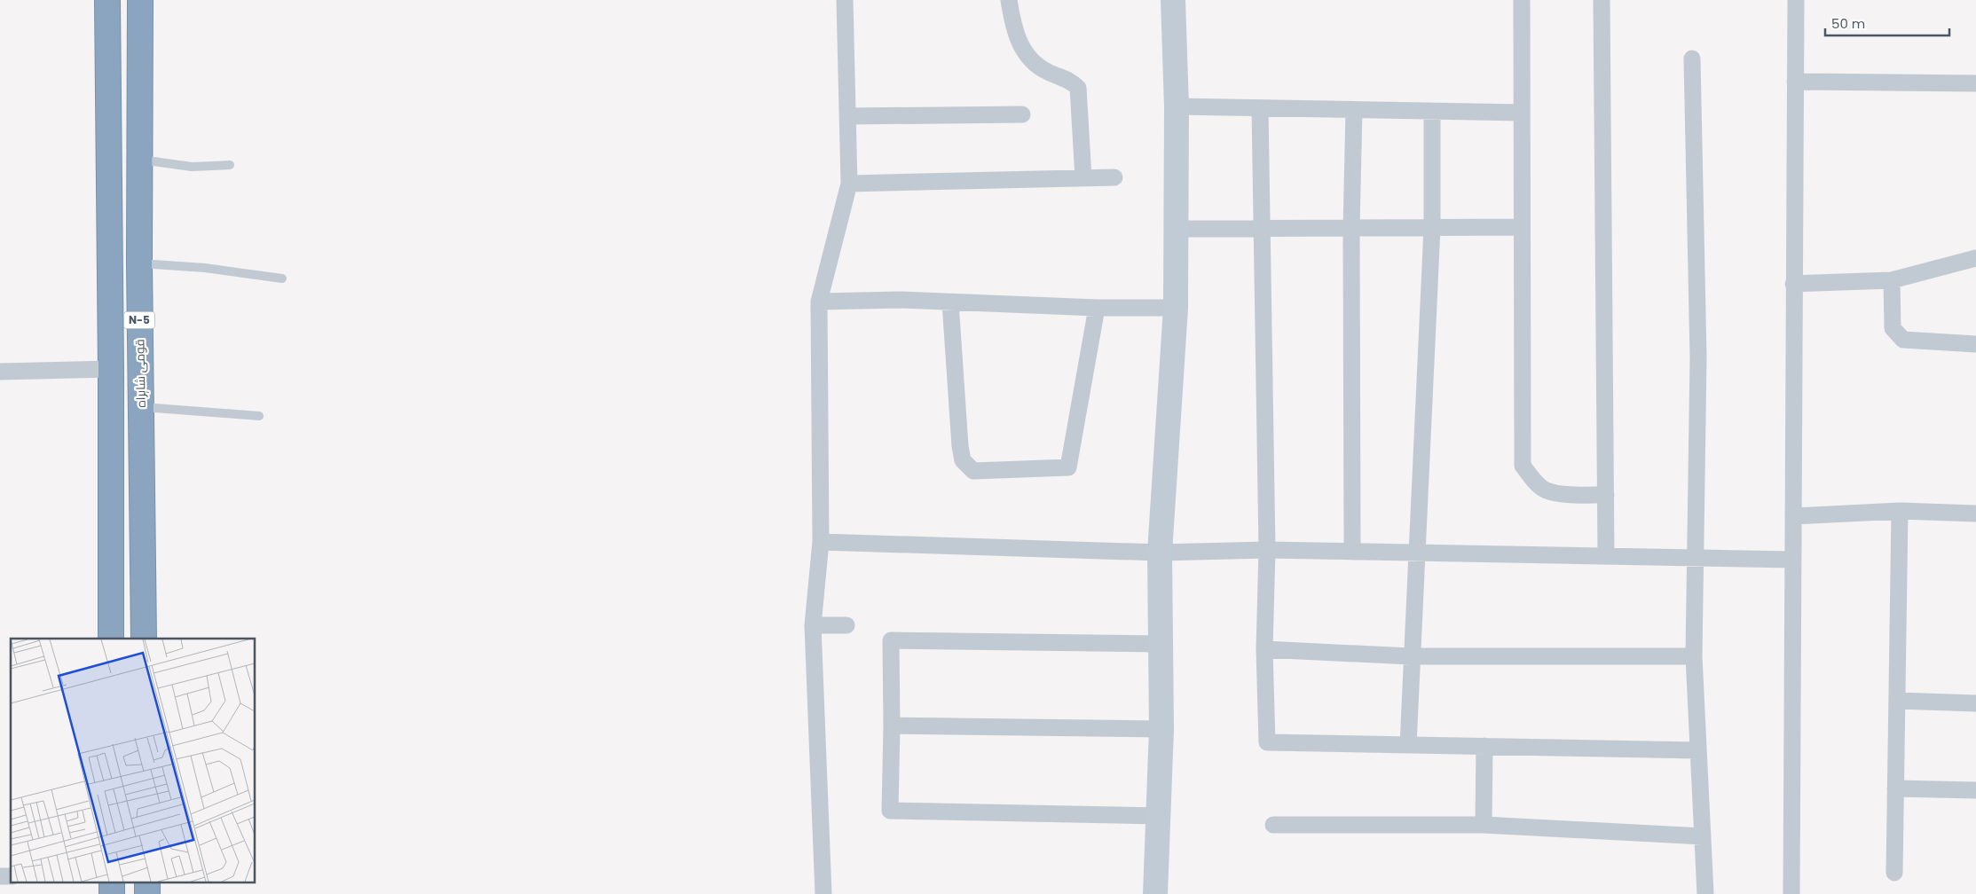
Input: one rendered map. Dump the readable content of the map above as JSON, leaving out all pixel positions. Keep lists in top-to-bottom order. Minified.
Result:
{"streets":{"highway":["N-5","قومی شاہراہ"]},"scale_bar":"50 m"}
